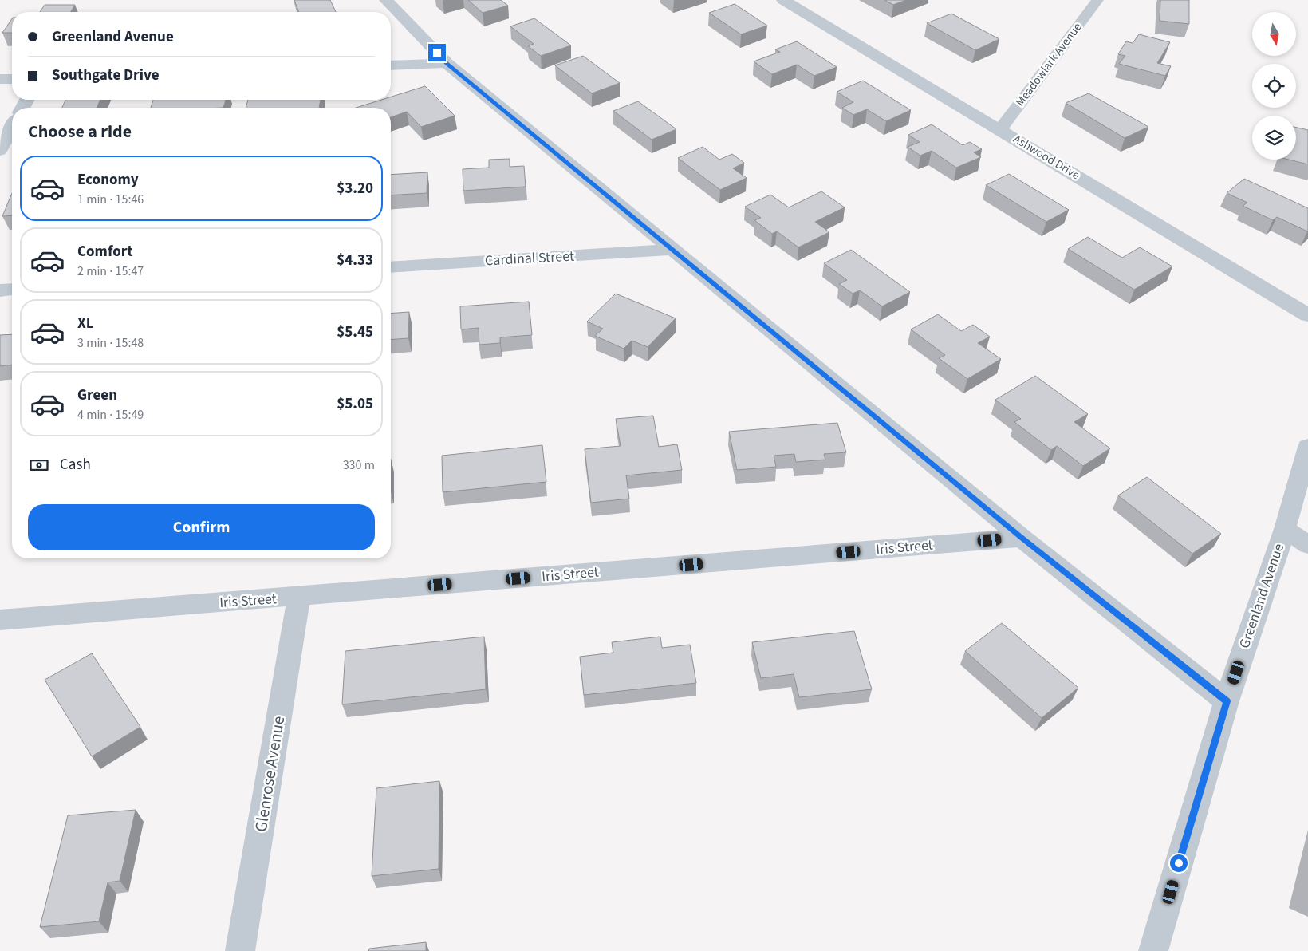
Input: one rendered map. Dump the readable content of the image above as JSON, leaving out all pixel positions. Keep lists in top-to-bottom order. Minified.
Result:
{"streets":{"street":["Meadowlark Avenue","Ashwood Drive","Cardinal Street","Iris Street","Greenland Avenue","Glenrose Avenue"]},"crossings":[["Meadowlark Avenue","Ashwood Drive"],["Iris Street","Glenrose Avenue"]],"north":"bottom","page":{"banner":["Greenland Avenue","Southgate Drive"],"heading":"Choose a ride","list":[{"name":"Economy","note":"1 min · 15:46","value":"$3.20"},{"name":"Comfort","note":"2 min · 15:47","value":"$4.33"},{"name":"XL","note":"3 min · 15:48","value":"$5.45"},{"name":"Green","note":"4 min · 15:49","value":"$5.05"}],"pay":["Cash","330 m"],"buttons":"Confirm"}}
